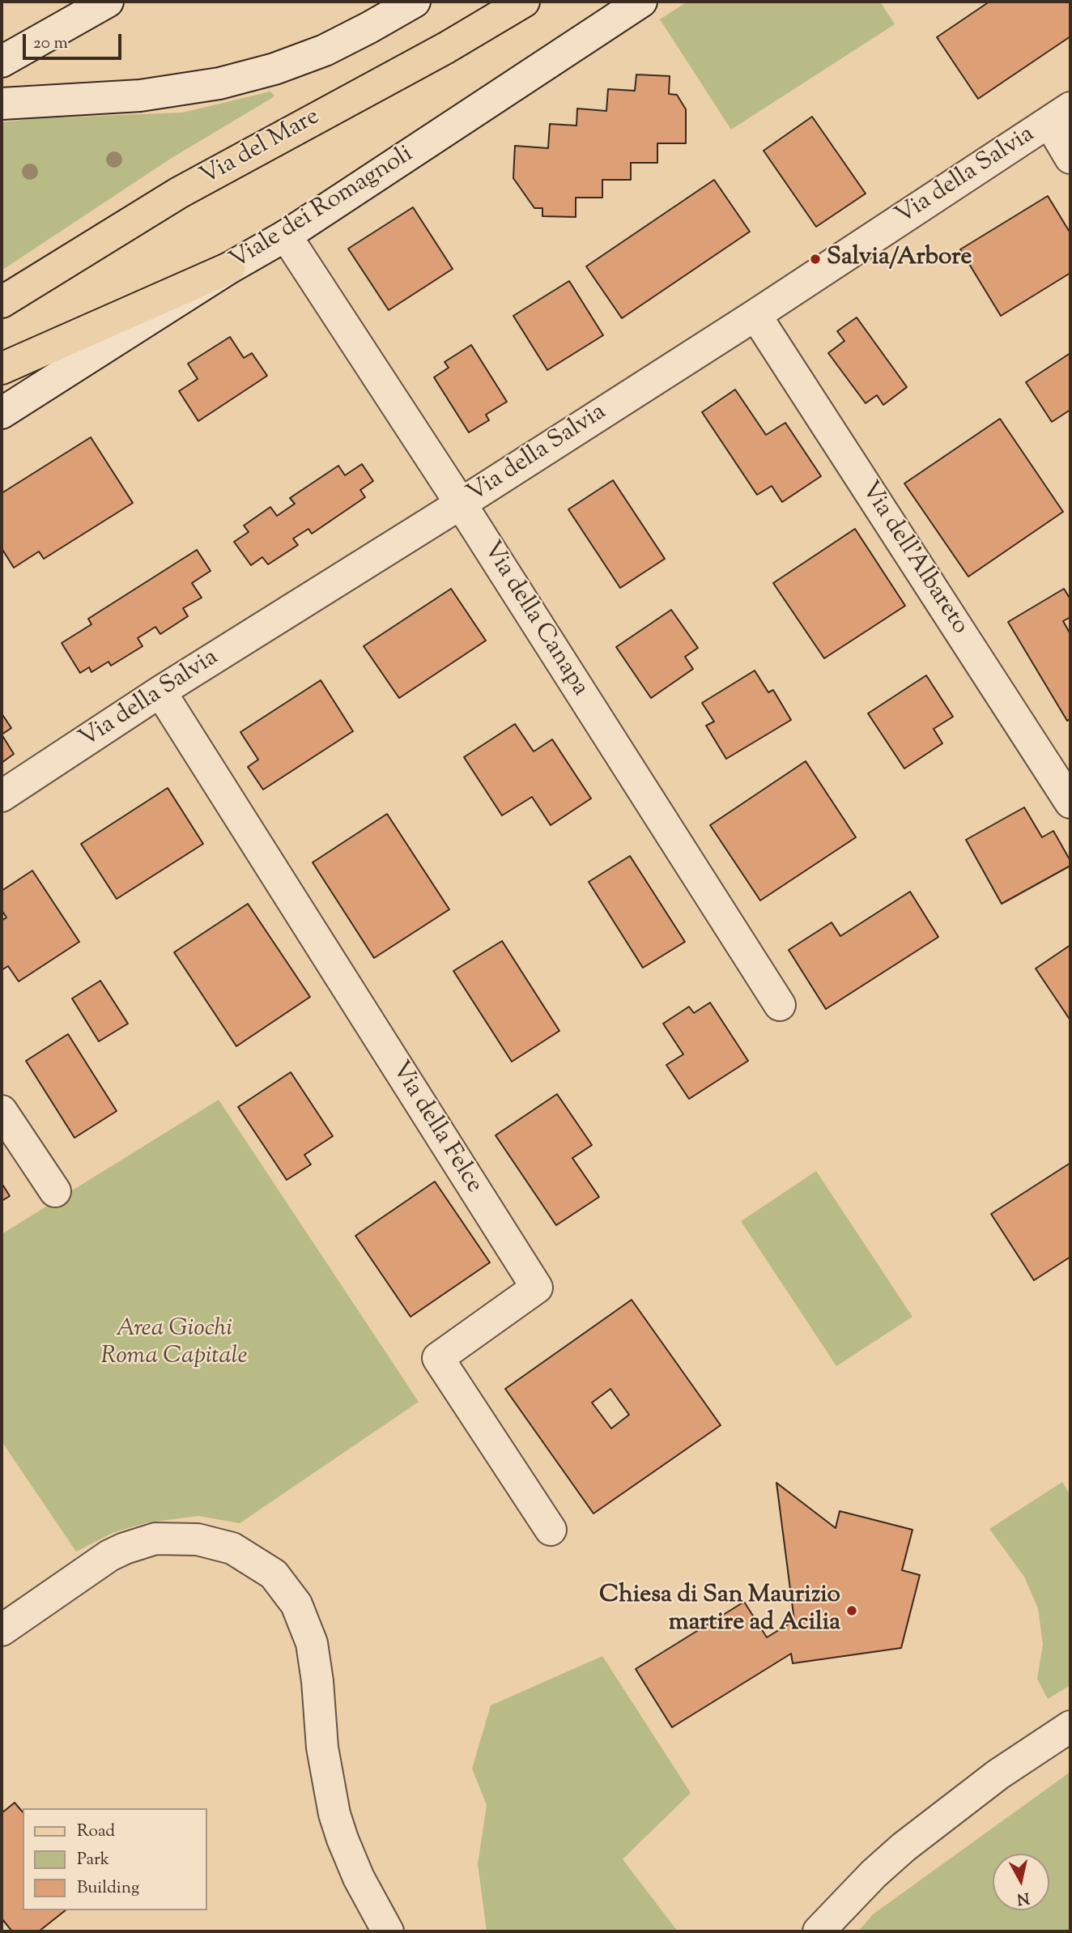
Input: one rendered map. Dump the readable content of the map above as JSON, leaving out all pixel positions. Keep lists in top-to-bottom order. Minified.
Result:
{"streets":{"main road":["Via del Mare"],"street":["Via della Salvia","Viale dei Romagnoli","Via dell'Albareto","Via della Canapa","Via della Felce"]},"crossings":[["Via della Salvia","Via dell'Albareto"],["Via della Salvia","Via della Canapa"],["Via della Salvia","Via della Felce"],["Viale dei Romagnoli","Via della Canapa"]],"parks":["Area Giochi Roma Capitale"],"places":["Salvia/Arbore","Chiesa di San Maurizio martire ad Acilia"],"legend":["Road","Park","Building"],"scale_bar":"20 m","north":"bottom"}
